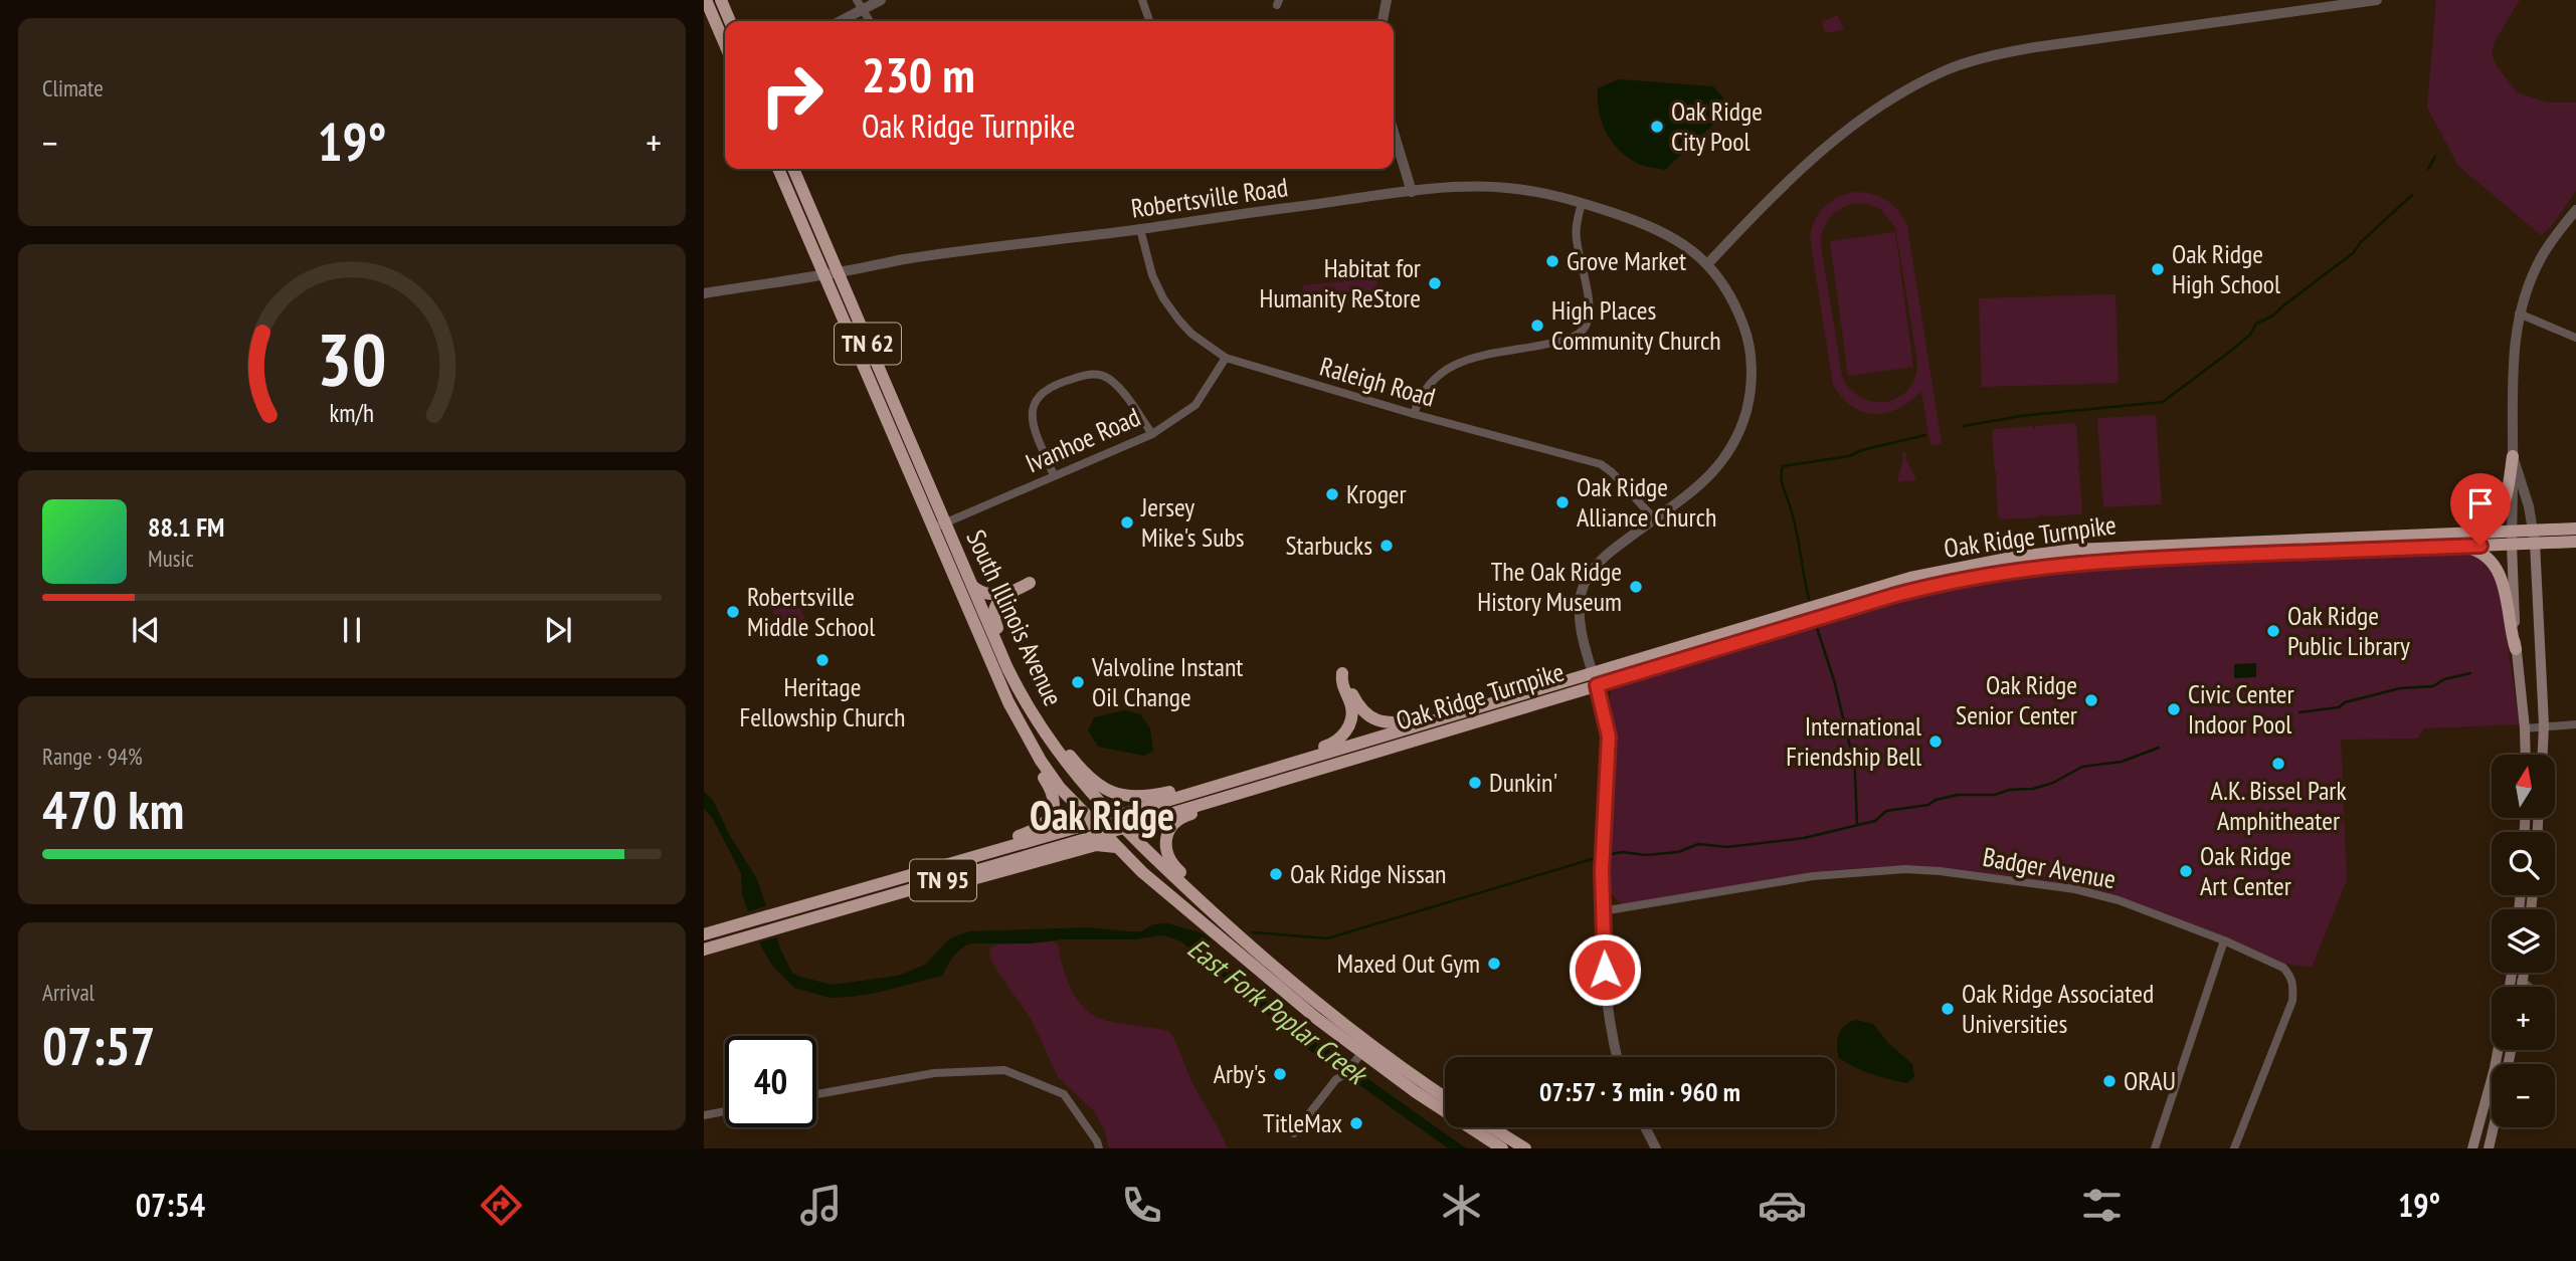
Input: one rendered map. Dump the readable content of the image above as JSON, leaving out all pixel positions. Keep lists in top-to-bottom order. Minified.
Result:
{"streets":{"highway":["TN 62","Oak Ridge Turnpike","South Illinois Avenue","TN 95"],"street":["Robertsville Road","Raleigh Road","Ivanhoe Road","Badger Avenue"]},"crossings":[["Robertsville Road","TN 62"],["Robertsville Road","Raleigh Road"],["Robertsville Road","Oak Ridge Turnpike"],["Robertsville Road","South Illinois Avenue"],["Robertsville Road","Badger Avenue"],["TN 62","Ivanhoe Road"],["TN 62","Oak Ridge Turnpike"],["Raleigh Road","Ivanhoe Road"],["Ivanhoe Road","South Illinois Avenue"],["Oak Ridge Turnpike","South Illinois Avenue"]],"districts":["Oak Ridge"],"water":["East Fork Poplar Creek"],"places":["Oak Ridge City Pool","Grove Market","Oak Ridge High School","Habitat for Humanity ReStore","High Places Community Church","Kroger","Oak Ridge Alliance Church","Jersey Mike's Subs","Starbucks","The Oak Ridge History Museum","Robertsville Middle School","Oak Ridge Public Library","Heritage Fellowship Church","Valvoline Instant Oil Change","Oak Ridge Senior Center","Civic Center Indoor Pool","International Friendship Bell","A.K. Bissel Park Amphitheater","Dunkin'","Oak Ridge Art Center","Oak Ridge Nissan","Maxed Out Gym","Oak Ridge Associated Universities","Arby's","ORAU","TitleMax"],"north":"top","page":{"tile":["Climate",["Range · 94%","470 km"],["Arrival","07:57"]],"turn":["230 m","Oak Ridge Turnpike"],"heat":["−","19°","+"],"song":["88.1 FM","Music"],"map_buttons":["+","−"],"limit":"40","trip":"07:57 · 3 min · 960 m","tabs":["07:54","19°"],"gauge":["30","km/h"]}}
